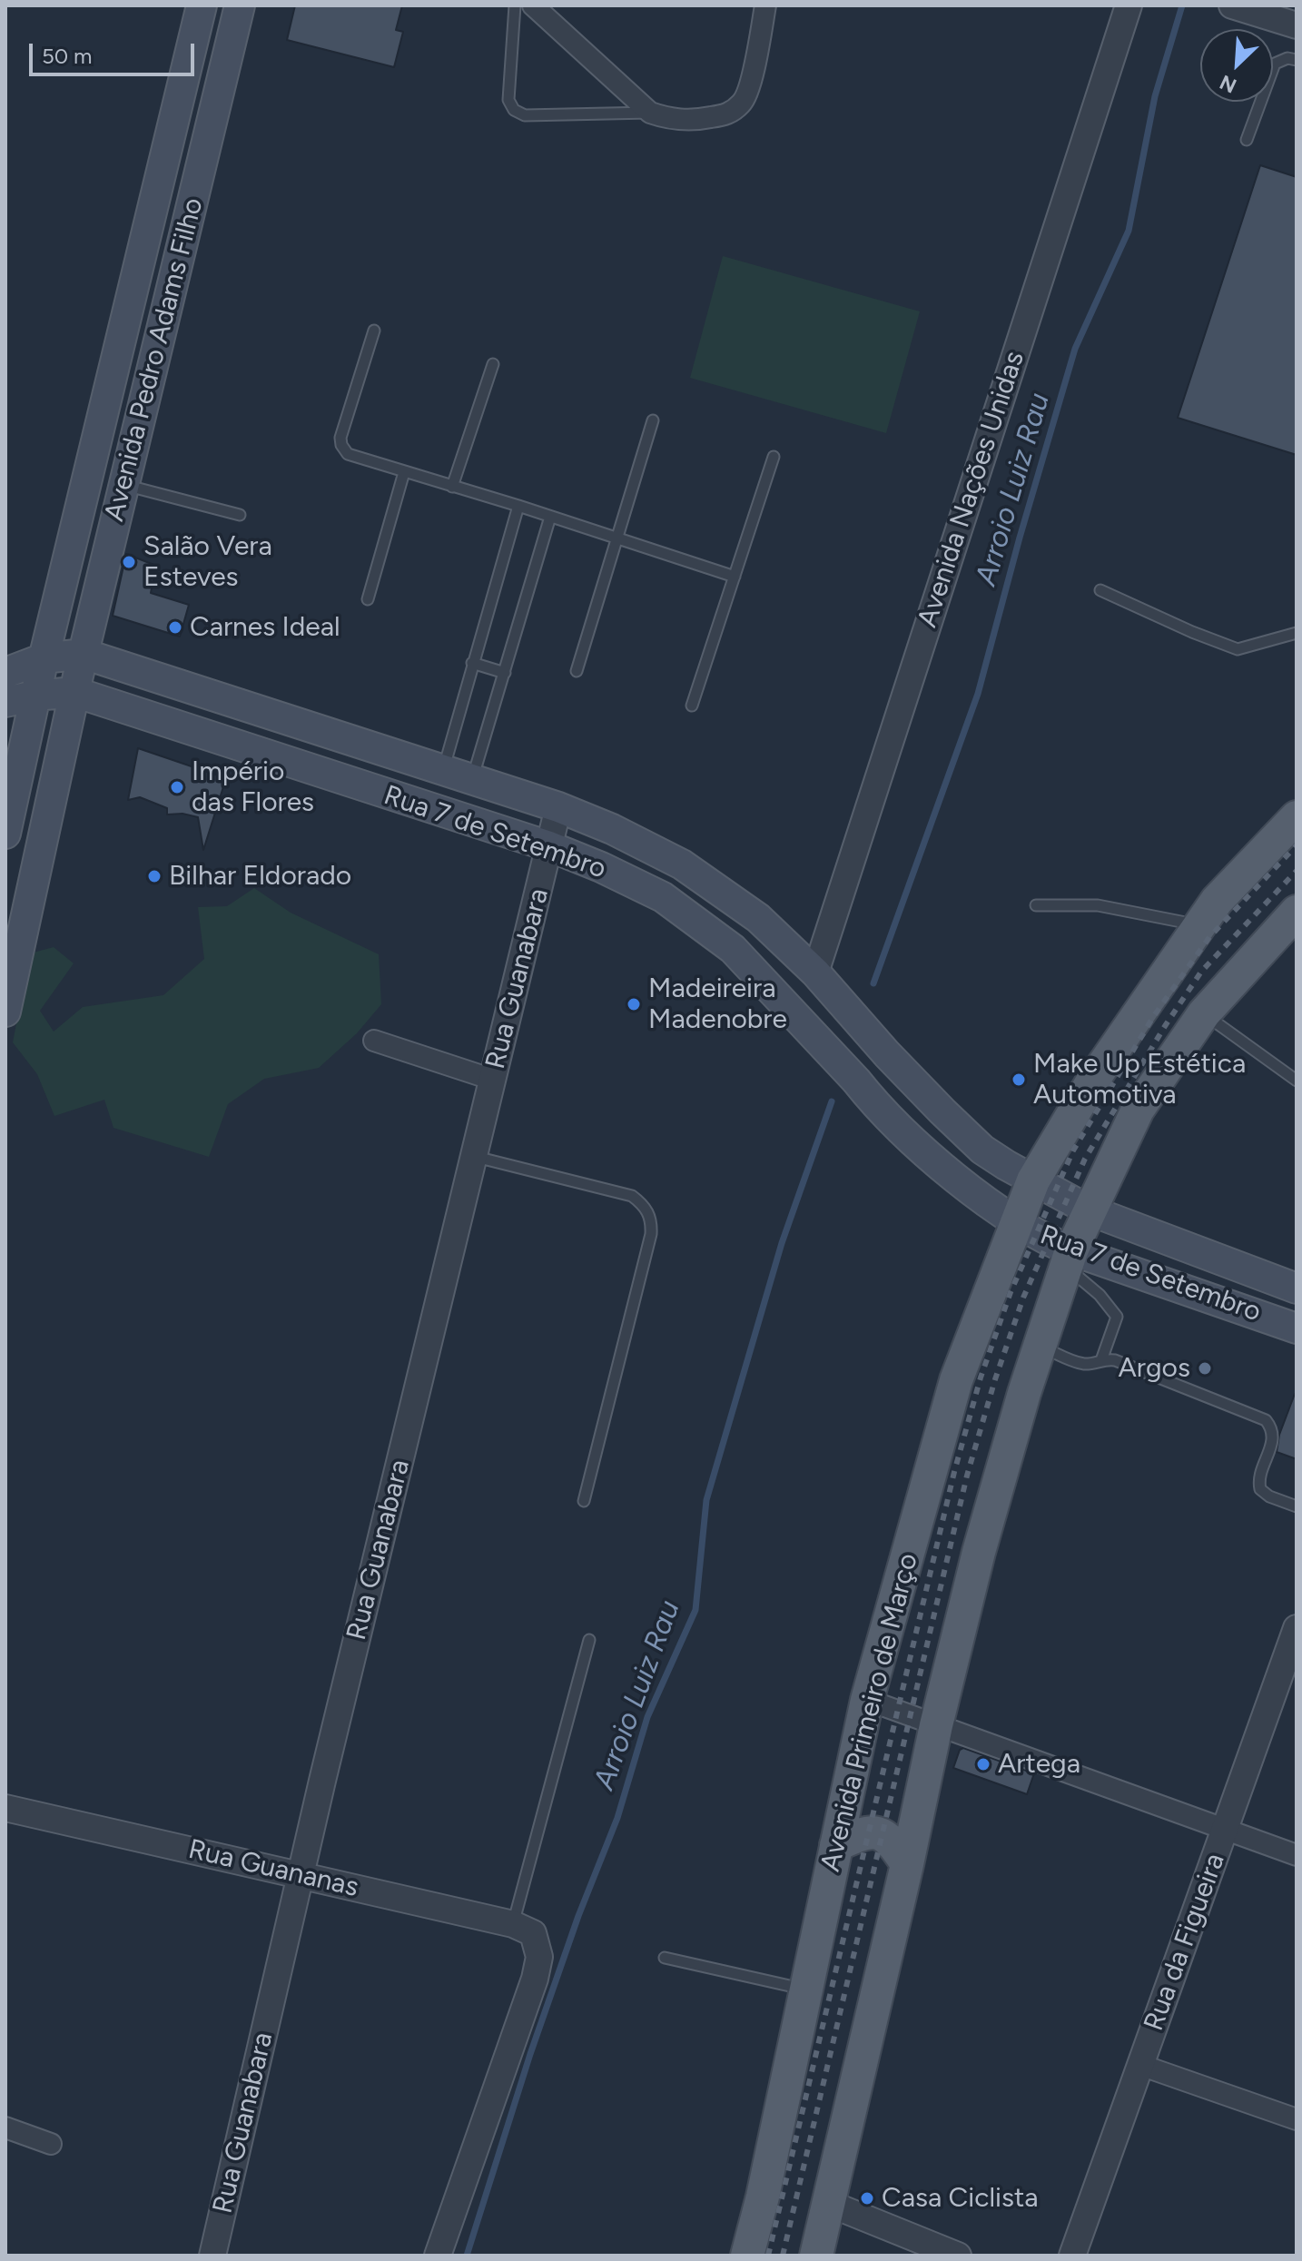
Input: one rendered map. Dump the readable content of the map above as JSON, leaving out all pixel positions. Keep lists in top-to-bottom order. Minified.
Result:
{"streets":{"main road":["Avenida Pedro Adams Filho","Rua 7 de Setembro","Avenida Primeiro de Março"],"street":["Avenida Nações Unidas","Rua Guanabara","Rua Guananas","Rua da Figueira"]},"crossings":[["Avenida Pedro Adams Filho","Rua 7 de Setembro"],["Avenida Nações Unidas","Rua 7 de Setembro"],["Rua 7 de Setembro","Rua Guanabara"],["Rua 7 de Setembro","Avenida Primeiro de Março"],["Rua Guanabara","Rua Guananas"]],"water":["Arroio Luiz Rau"],"places":["Salão Vera Esteves","Carnes Ideal","Império das Flores","Bilhar Eldorado","Madeireira Madenobre","Make Up Estética Automotiva","Argos","Artega","Casa Ciclista"],"scale_bar":"50 m","north":"bottom left"}
